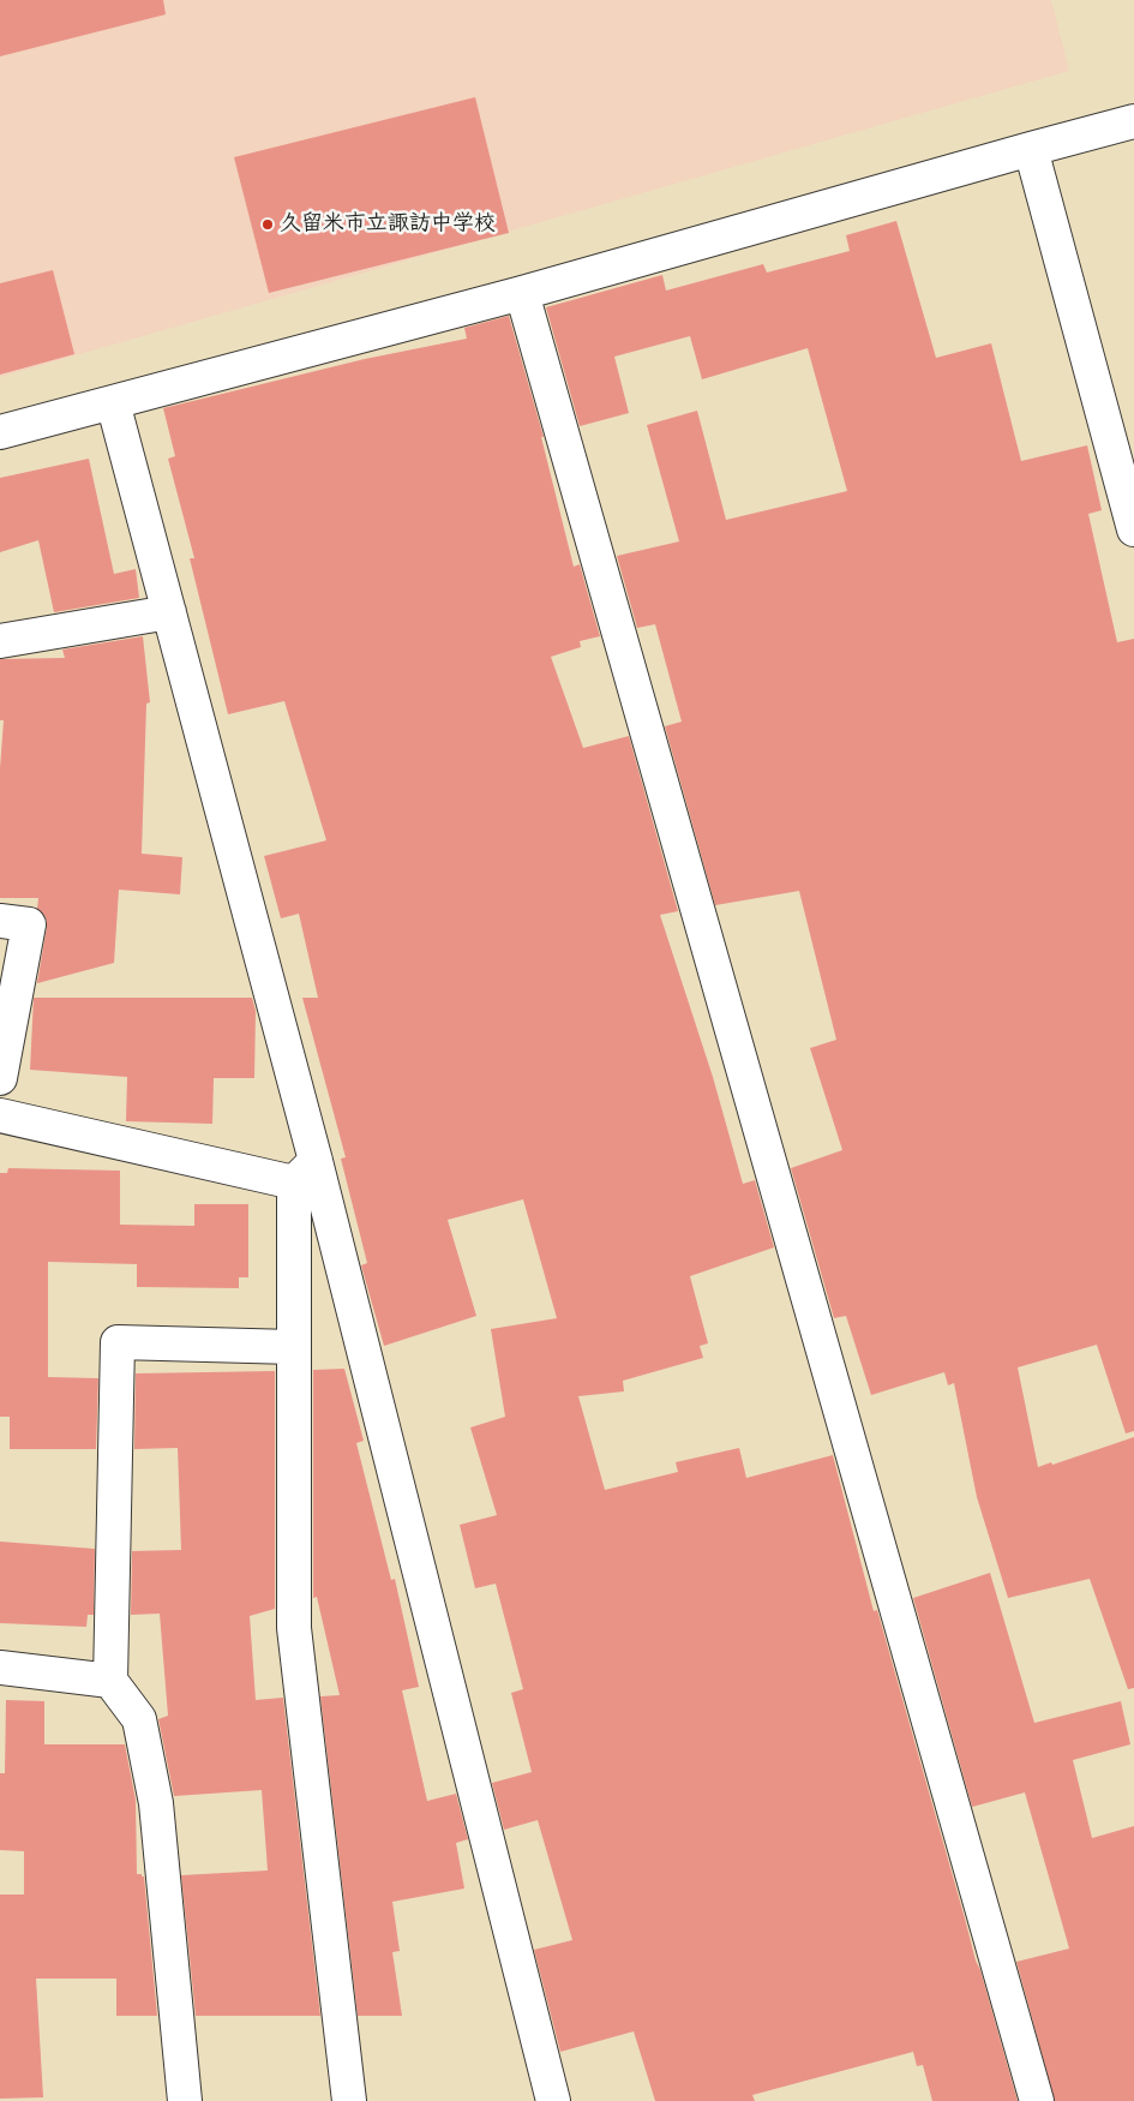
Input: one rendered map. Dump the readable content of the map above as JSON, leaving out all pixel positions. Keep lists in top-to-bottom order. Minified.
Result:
{"places":["久留米市立諏訪中学校"]}
